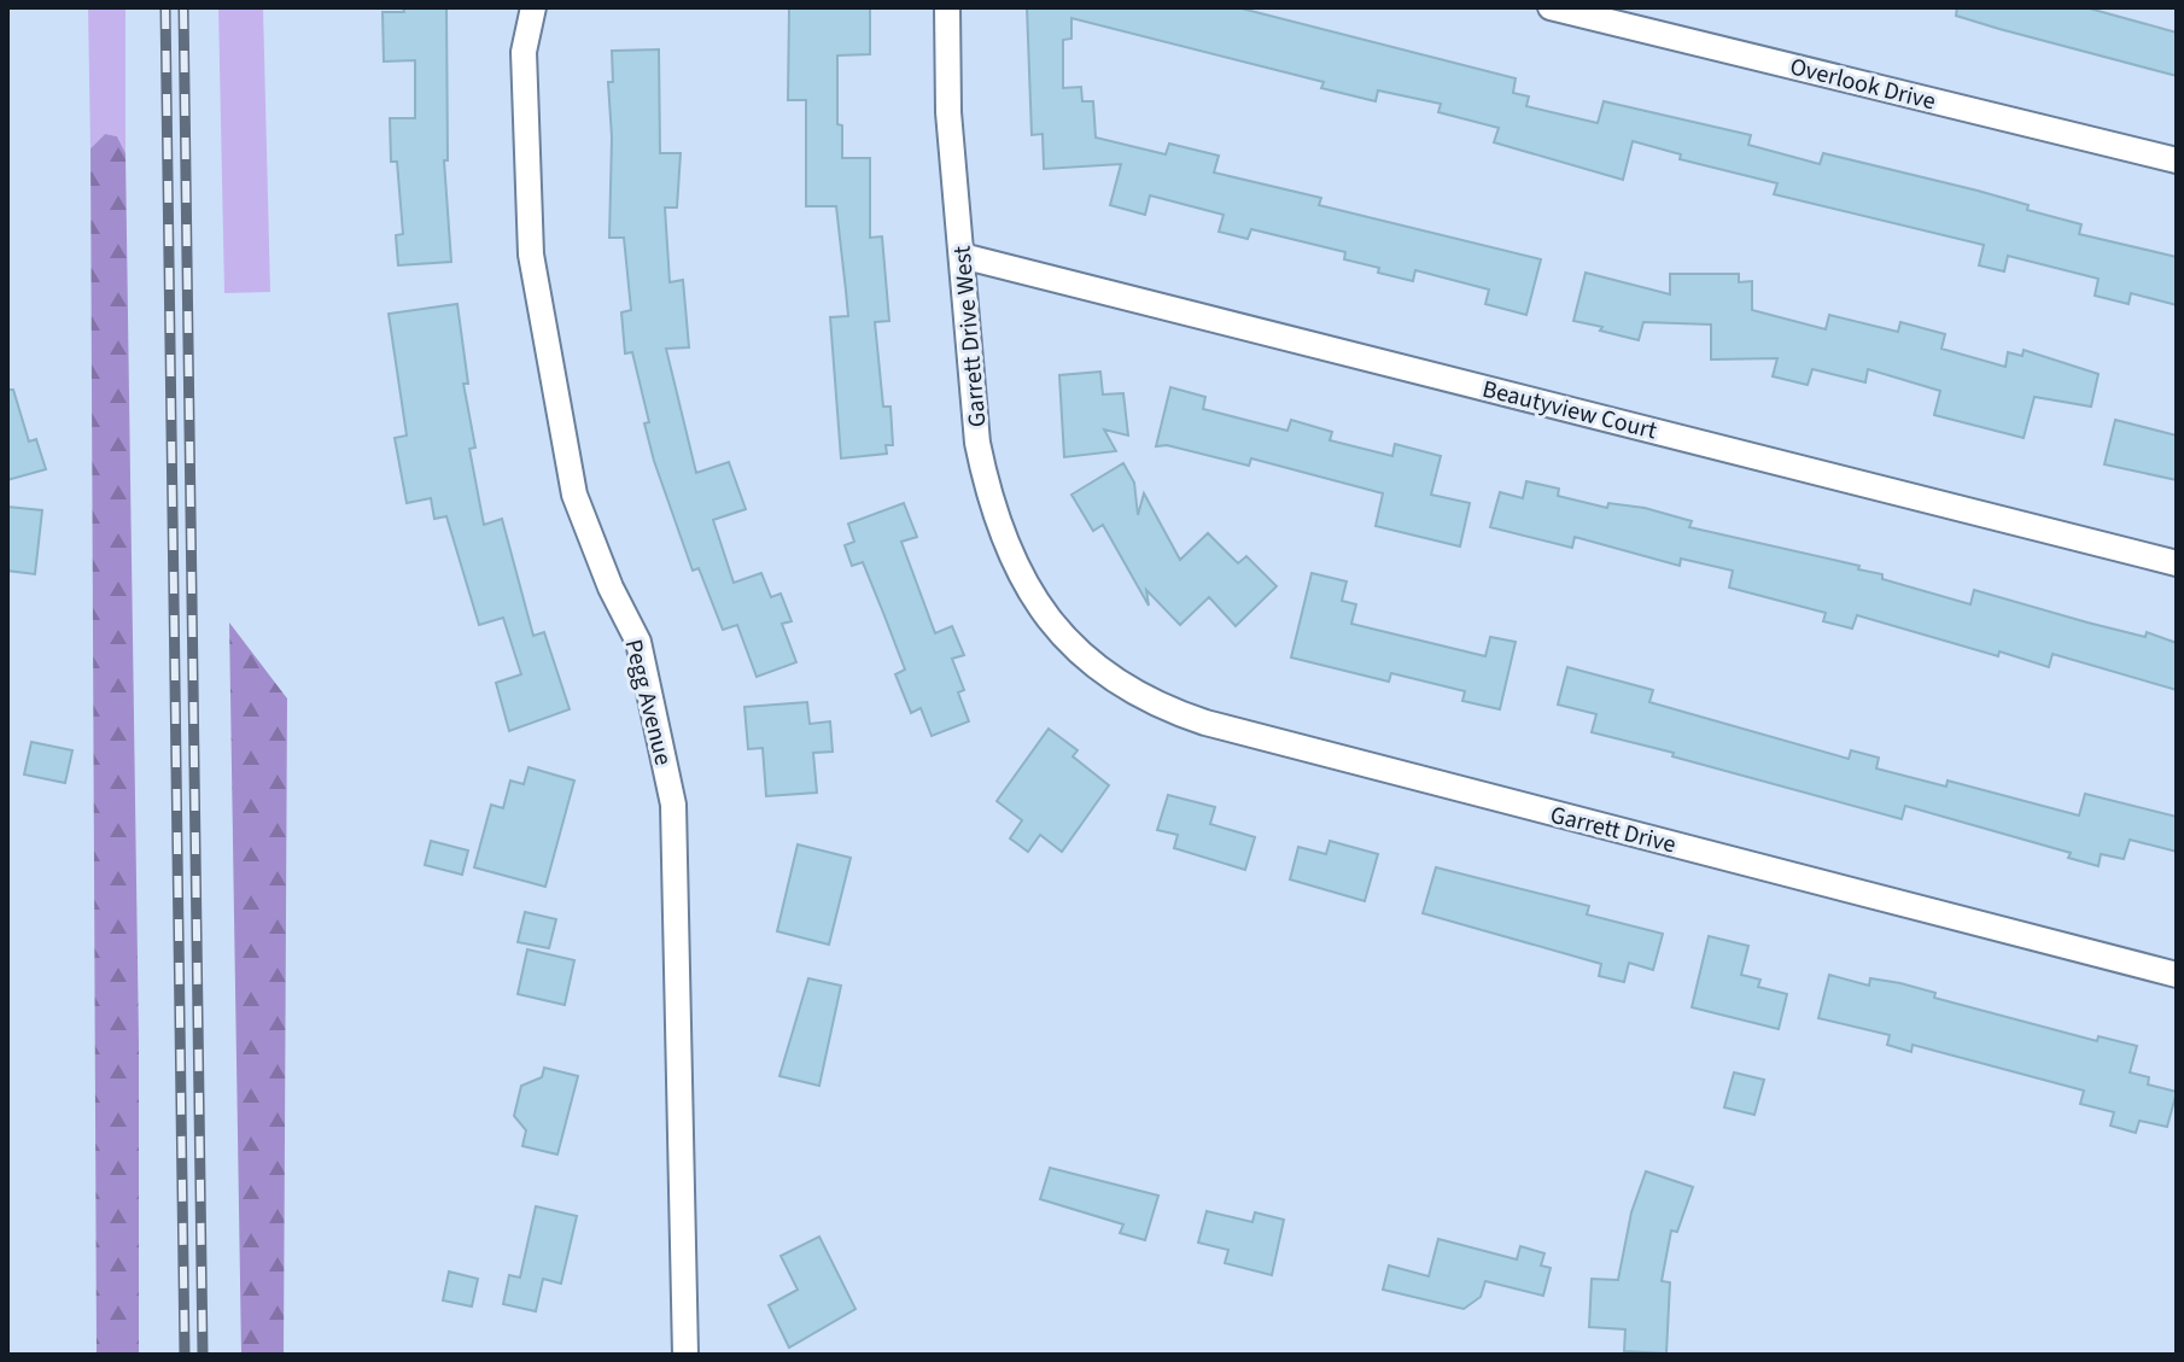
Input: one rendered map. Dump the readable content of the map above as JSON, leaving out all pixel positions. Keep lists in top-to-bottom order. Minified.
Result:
{"streets":{"street":["Overlook Drive","Garrett Drive West","Beautyview Court","Pegg Avenue","Garrett Drive"]},"crossings":[["Garrett Drive West","Beautyview Court"],["Garrett Drive West","Garrett Drive"]]}
